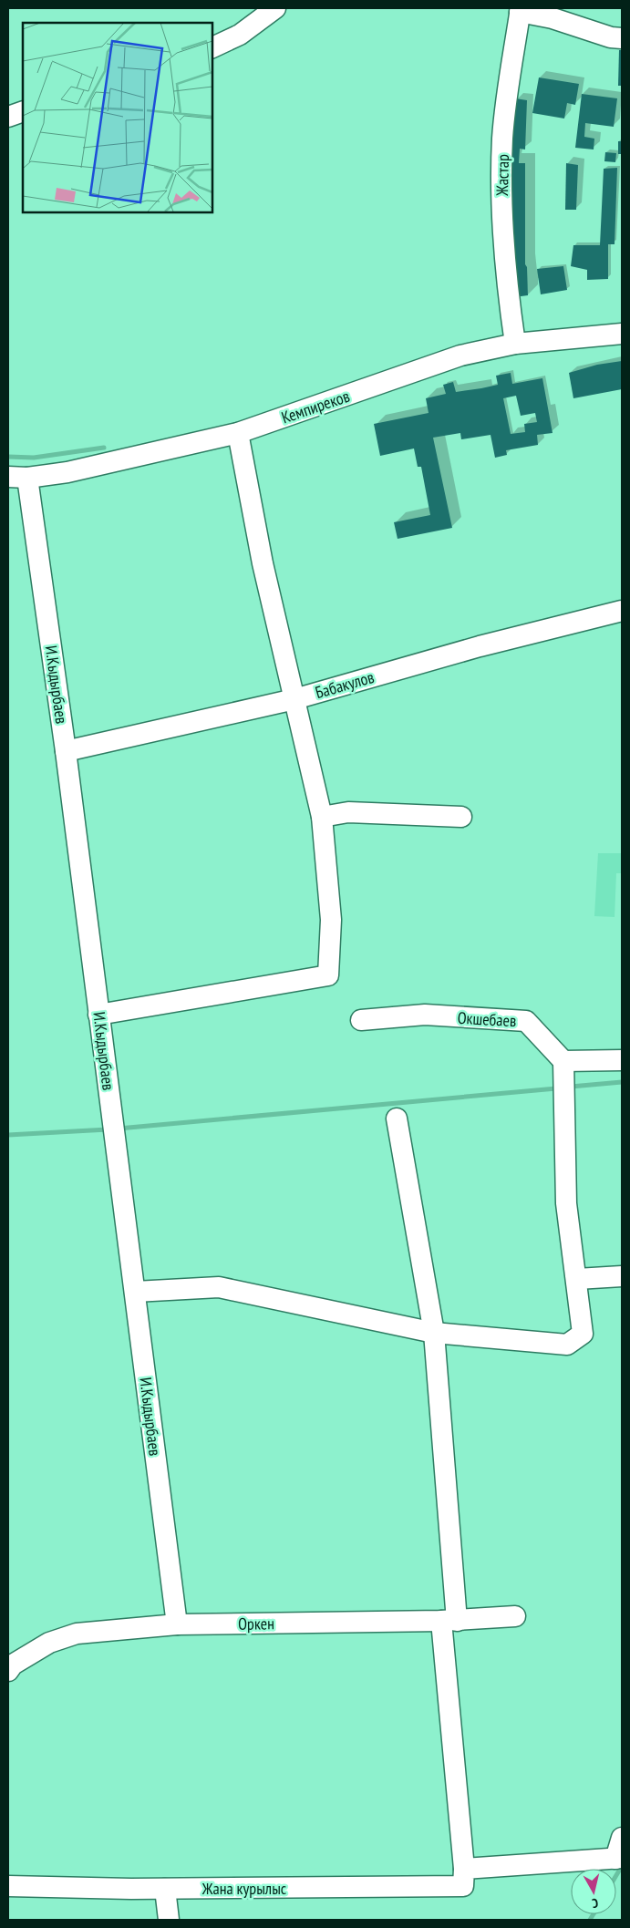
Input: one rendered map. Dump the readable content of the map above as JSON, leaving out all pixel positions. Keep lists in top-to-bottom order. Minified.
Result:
{"streets":{"street":["Жастар","Кемпиреков","И.Кыдырбаев","Бабакулов","Окшебаев","Оркен","Жана курылыс"]},"crossings":[["Жастар","Кемпиреков"],["Кемпиреков","И.Кыдырбаев"],["И.Кыдырбаев","Бабакулов"],["И.Кыдырбаев","Оркен"],["Оркен","Жана курылыс"]],"north":"bottom"}
